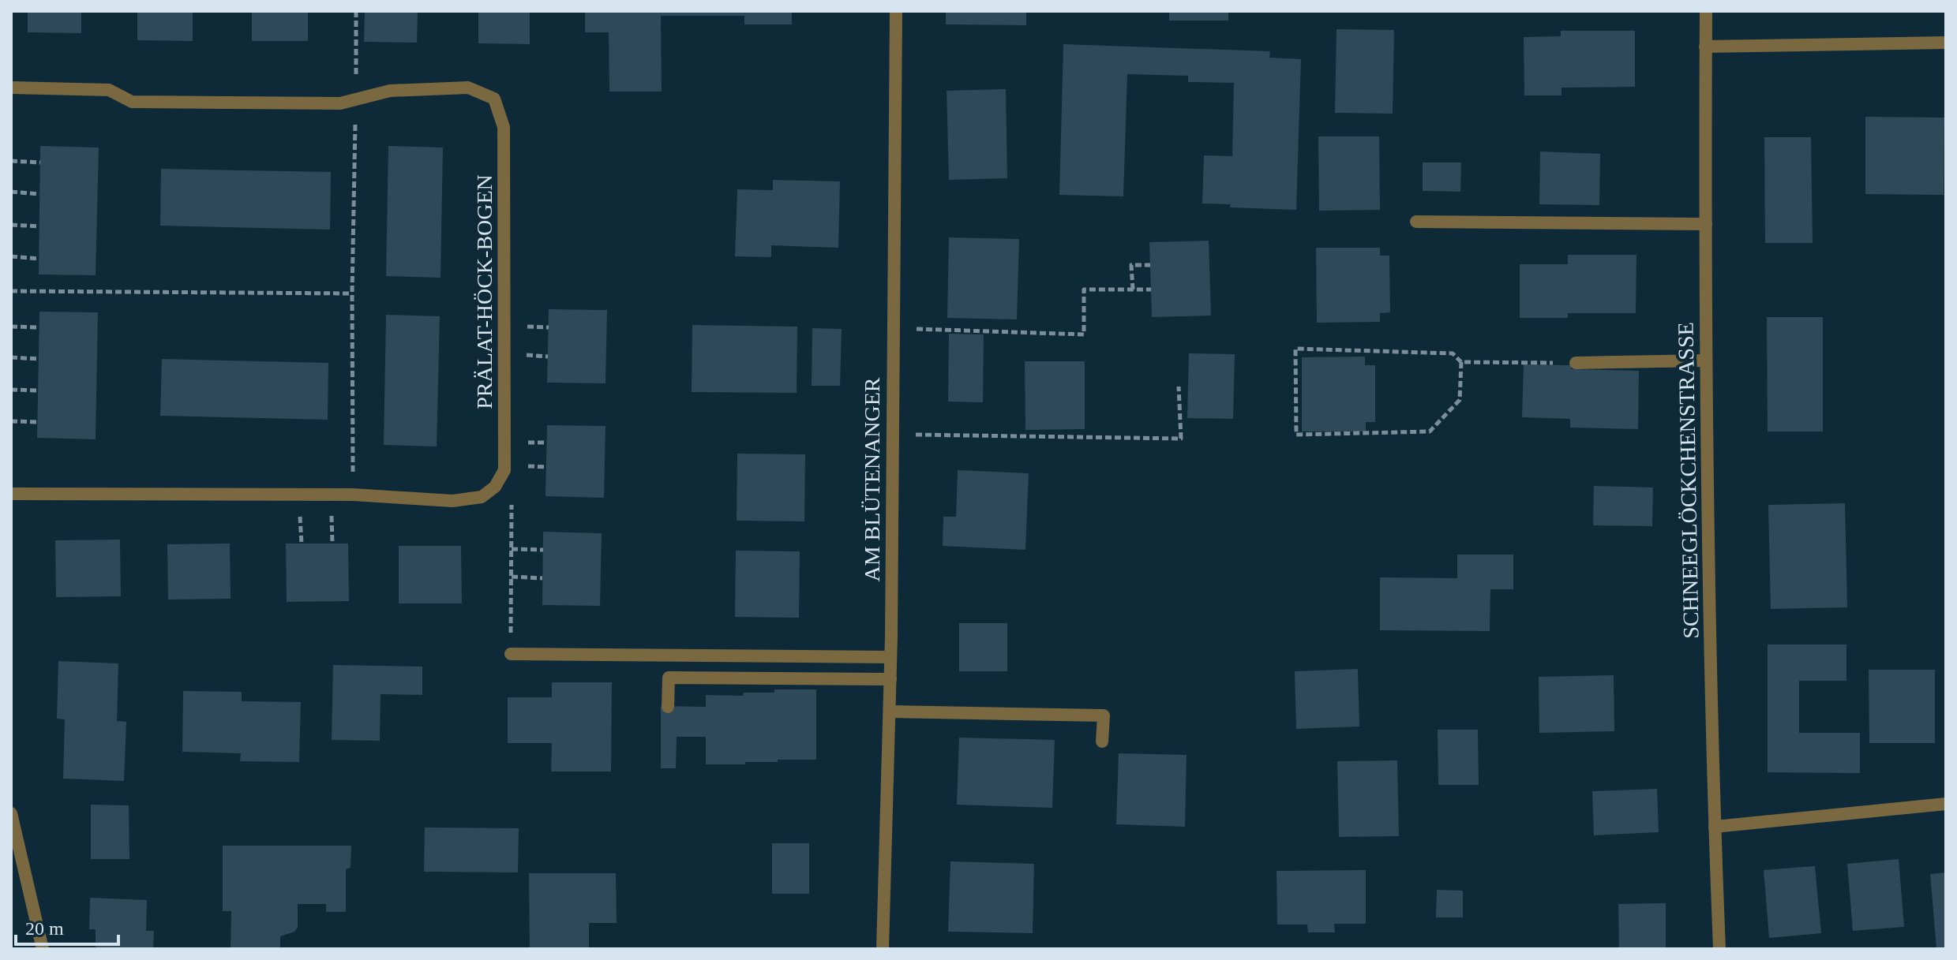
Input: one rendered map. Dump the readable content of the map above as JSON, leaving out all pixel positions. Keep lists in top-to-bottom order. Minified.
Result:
{"streets":{"street":["PRÄLAT-HÖCK-BOGEN","AM BLÜTENANGER","SCHNEEGLÖCKCHENSTRASSE"]},"scale_bar":"20 m"}
